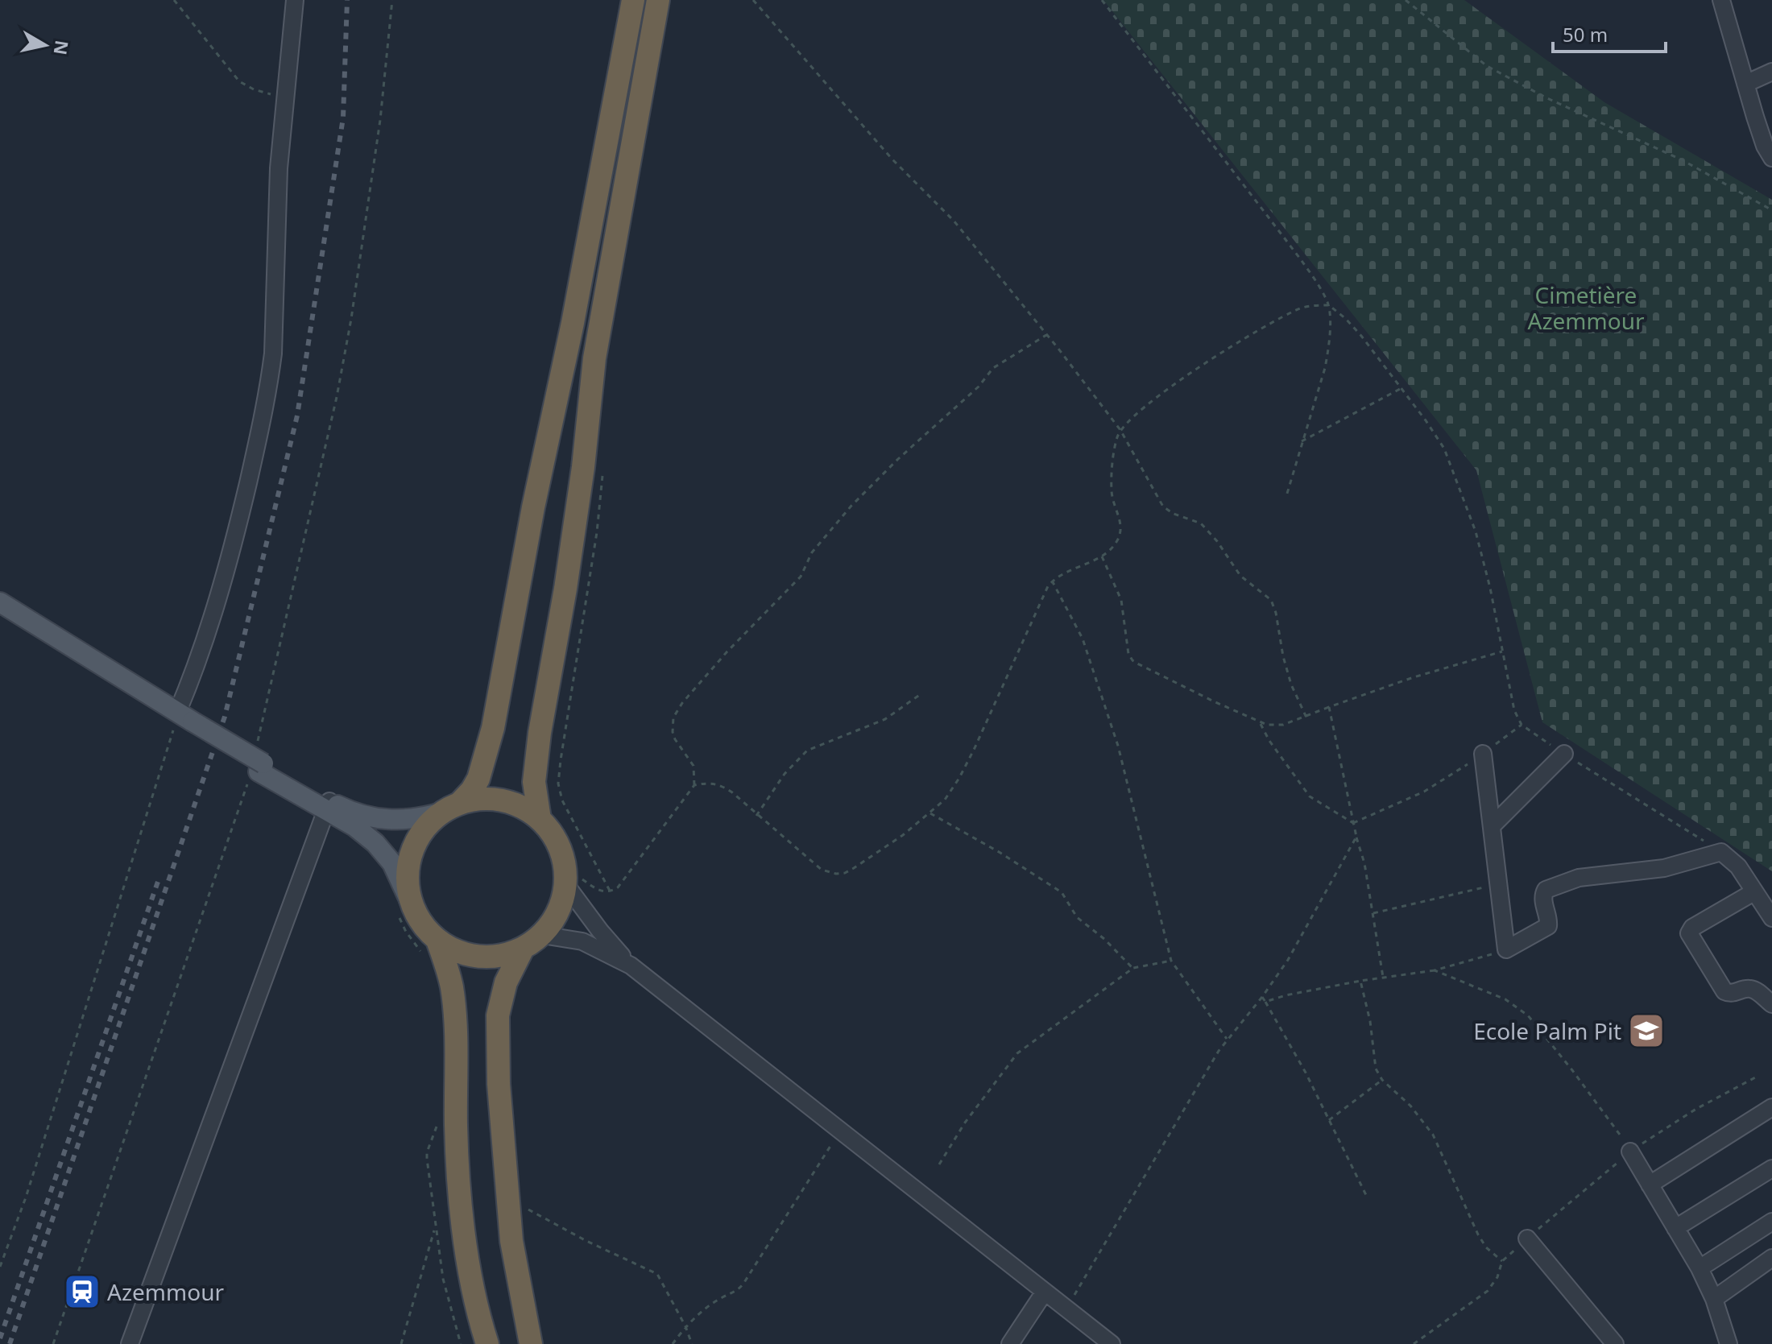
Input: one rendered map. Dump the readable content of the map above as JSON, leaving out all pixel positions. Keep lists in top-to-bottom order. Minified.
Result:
{"parks":["Cimetière Azemmour"],"places":{"school or university":["Ecole Palm Pit"],"station":["Azemmour"]},"scale_bar":"50 m","north":"right"}
